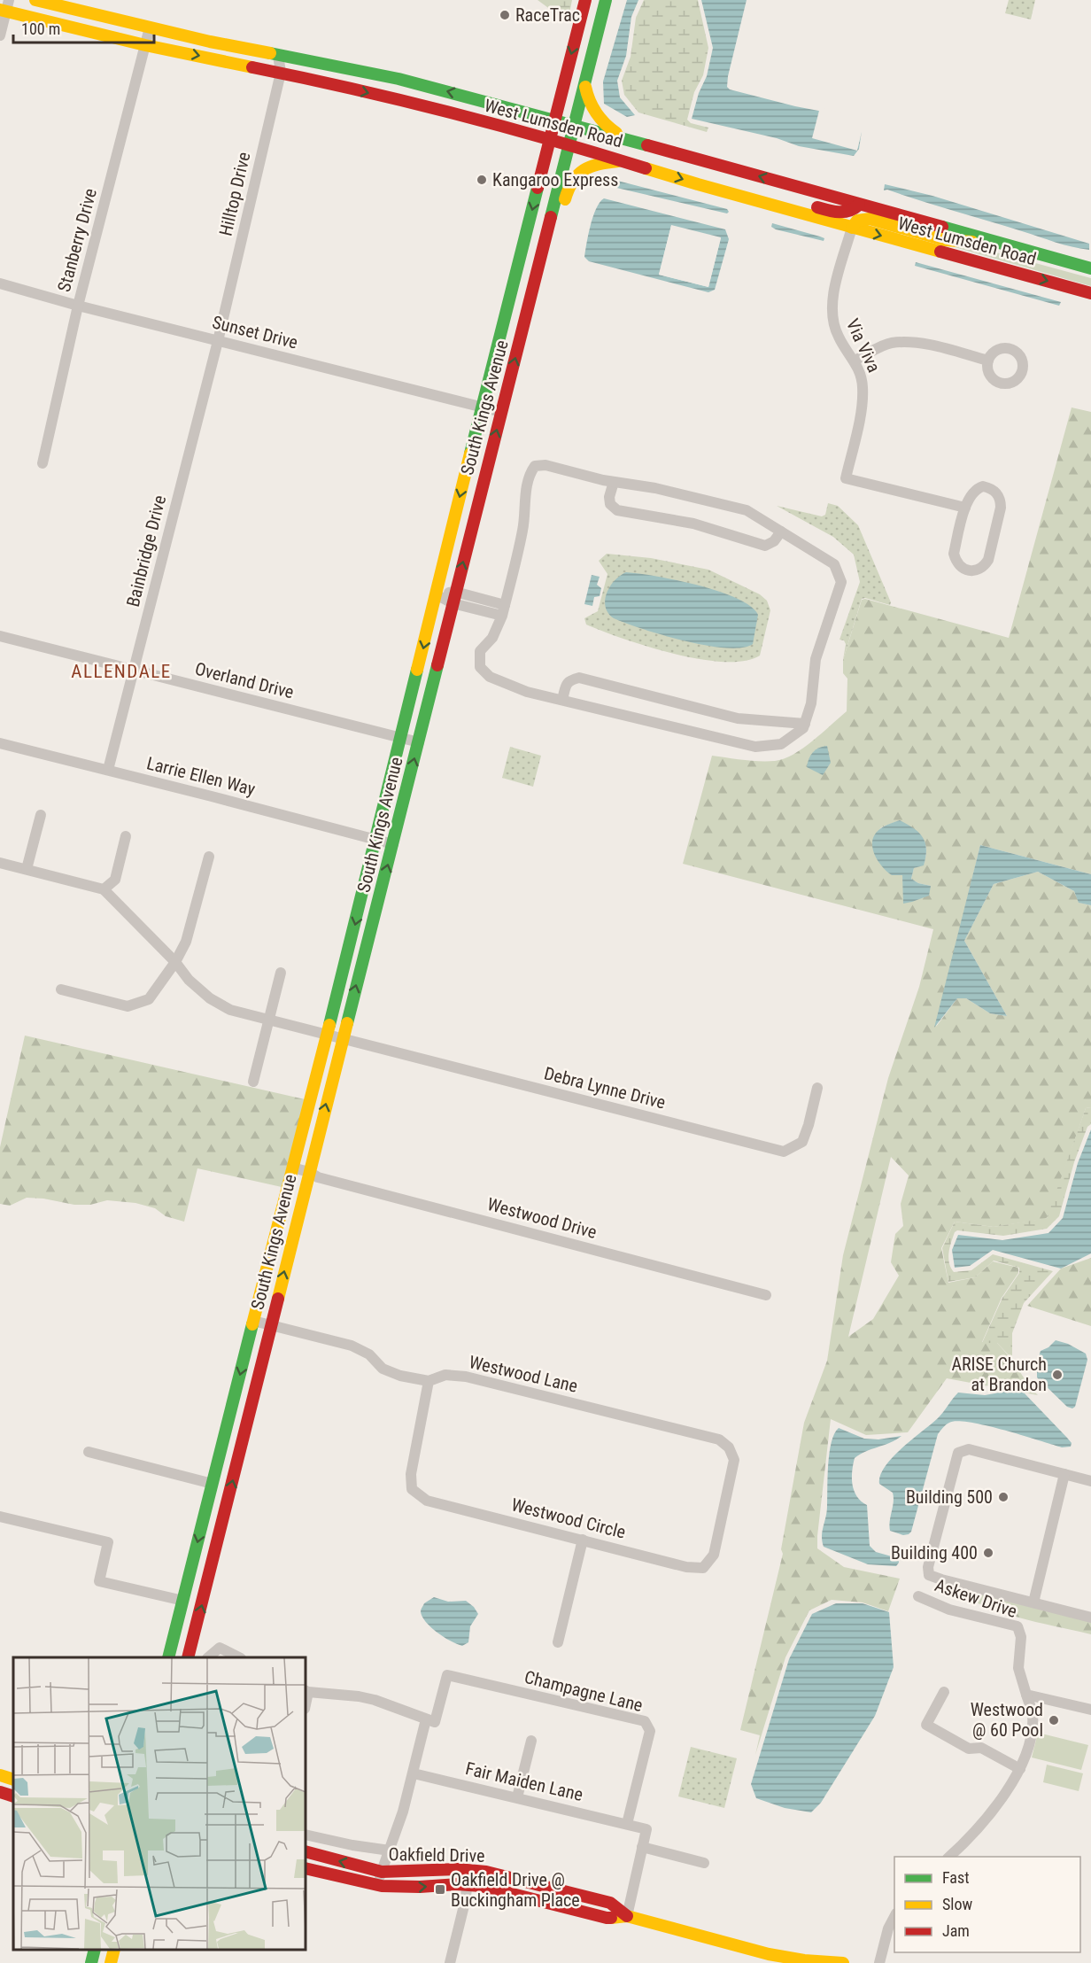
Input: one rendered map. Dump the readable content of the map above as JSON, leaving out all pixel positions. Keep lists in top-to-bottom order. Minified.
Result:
{"streets":{"main road":["West Lumsden Road","South Kings Avenue","Oakfield Drive"],"street":["Hilltop Drive","Stanberry Drive","Sunset Drive","Via Viva","Bainbridge Drive","Overland Drive","Larrie Ellen Way","Debra Lynne Drive","Westwood Drive","Westwood Lane","Westwood Circle","Askew Drive","Champagne Lane","Fair Maiden Lane"]},"crossings":[["West Lumsden Road","Hilltop Drive"],["West Lumsden Road","Stanberry Drive"],["West Lumsden Road","Via Viva"],["West Lumsden Road","South Kings Avenue"],["Hilltop Drive","Sunset Drive"],["Hilltop Drive","Bainbridge Drive"],["Stanberry Drive","Sunset Drive"],["Sunset Drive","South Kings Avenue"],["Sunset Drive","Bainbridge Drive"],["South Kings Avenue","Overland Drive"],["South Kings Avenue","Larrie Ellen Way"],["South Kings Avenue","Debra Lynne Drive"],["South Kings Avenue","Westwood Drive"],["South Kings Avenue","Westwood Lane"],["Bainbridge Drive","Overland Drive"],["Bainbridge Drive","Larrie Ellen Way"],["Westwood Lane","Westwood Circle"],["Champagne Lane","Fair Maiden Lane"]],"districts":["ALLENDALE"],"places":{"other":["RaceTrac","Kangaroo Express","ARISE Church at Brandon","Building 500","Building 400","Westwood @ 60 Pool"],"transit":["Oakfield Drive @ Buckingham Place"]},"legend":["Fast","Slow","Jam"],"scale_bar":"100 m"}
